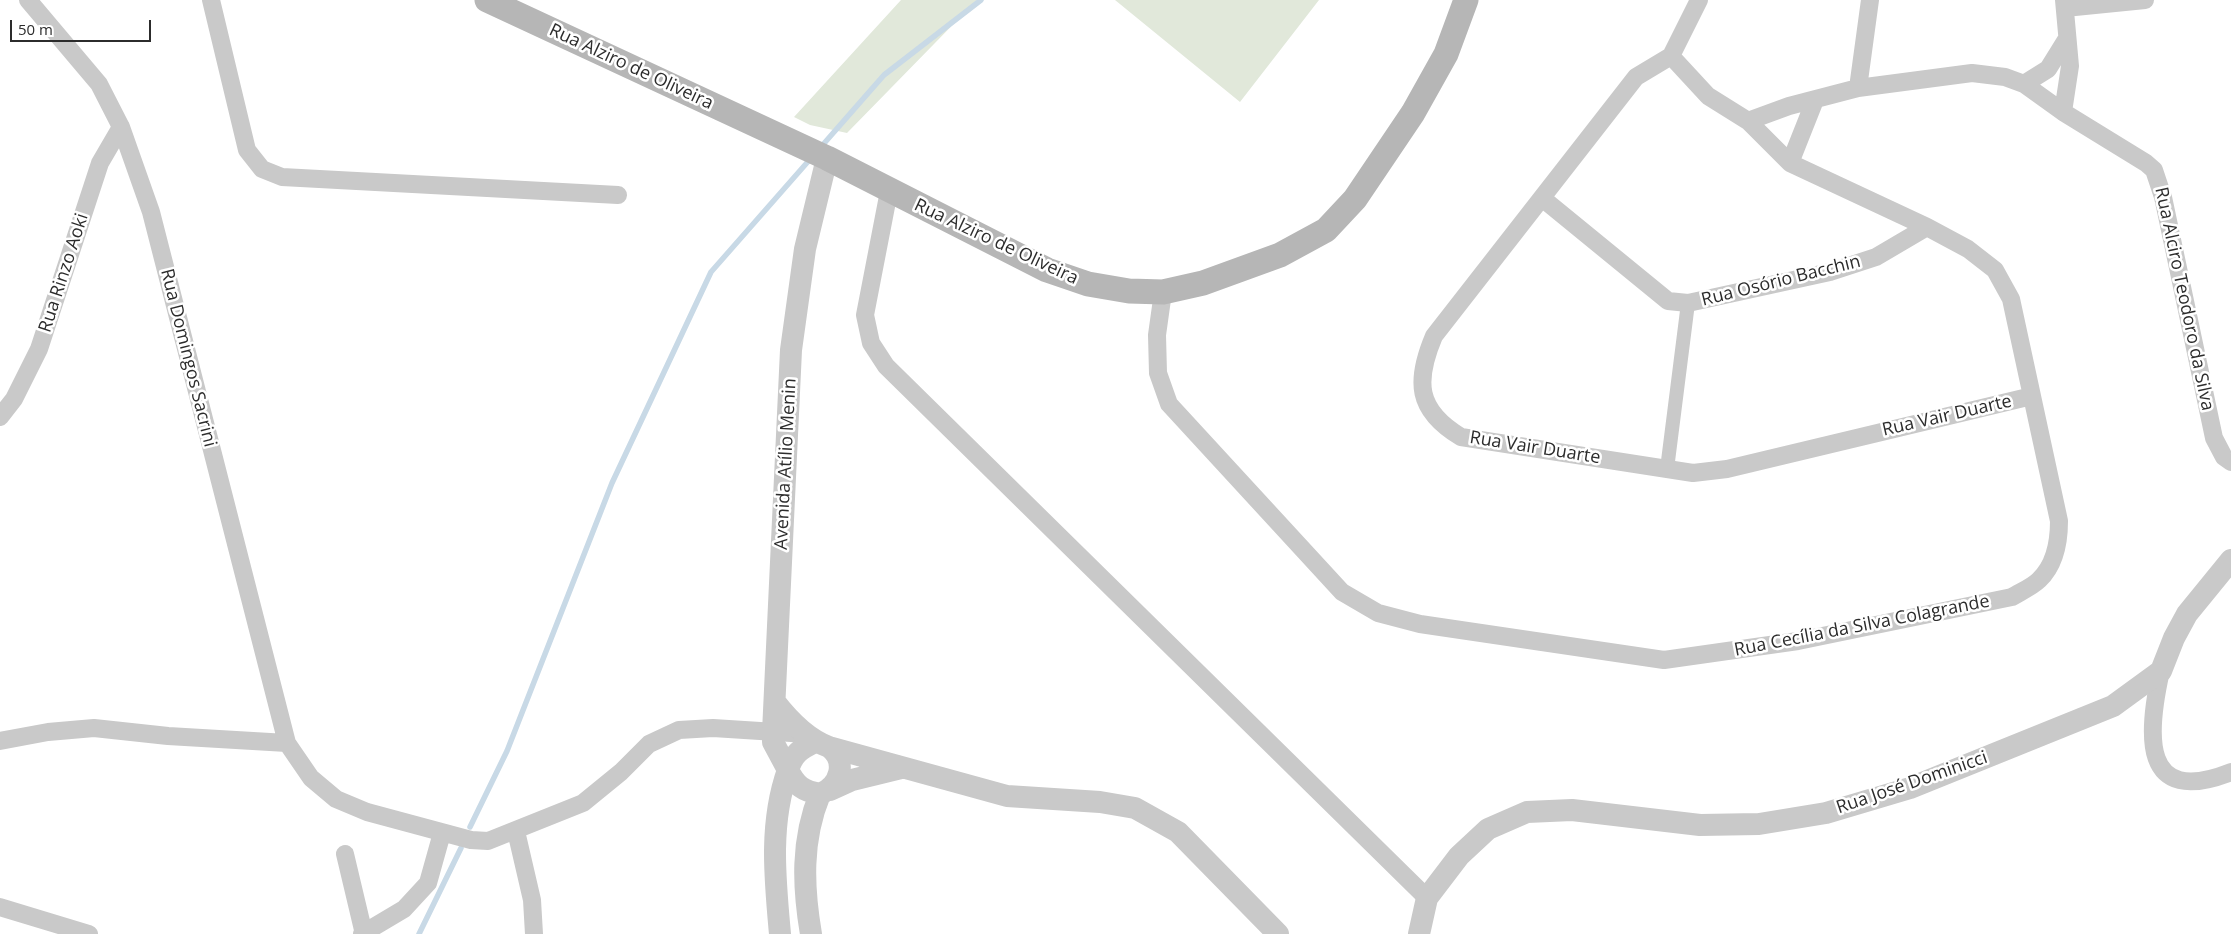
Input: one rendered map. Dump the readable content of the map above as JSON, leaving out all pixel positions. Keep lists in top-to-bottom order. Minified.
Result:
{"streets":{"main road":["Rua Alziro de Oliveira"],"street":["Rua Rinzo Aoki","Rua Osório Bacchin","Rua Alciro Teodoro da Silva","Rua Domingos Sacrini","Rua Vair Duarte","Avenida Atílio Menin","Rua Cecília da Silva Colagrande","Rua José Dominicci"]},"crossings":[["Rua Alziro de Oliveira","Avenida Atílio Menin"],["Rua Alziro de Oliveira","Rua Cecília da Silva Colagrande"],["Rua Rinzo Aoki","Rua Domingos Sacrini"],["Rua Osório Bacchin","Rua Vair Duarte"],["Rua Osório Bacchin","Rua Cecília da Silva Colagrande"],["Rua Alciro Teodoro da Silva","Rua Cecília da Silva Colagrande"],["Rua Vair Duarte","Rua Cecília da Silva Colagrande"]],"scale_bar":"50 m"}
